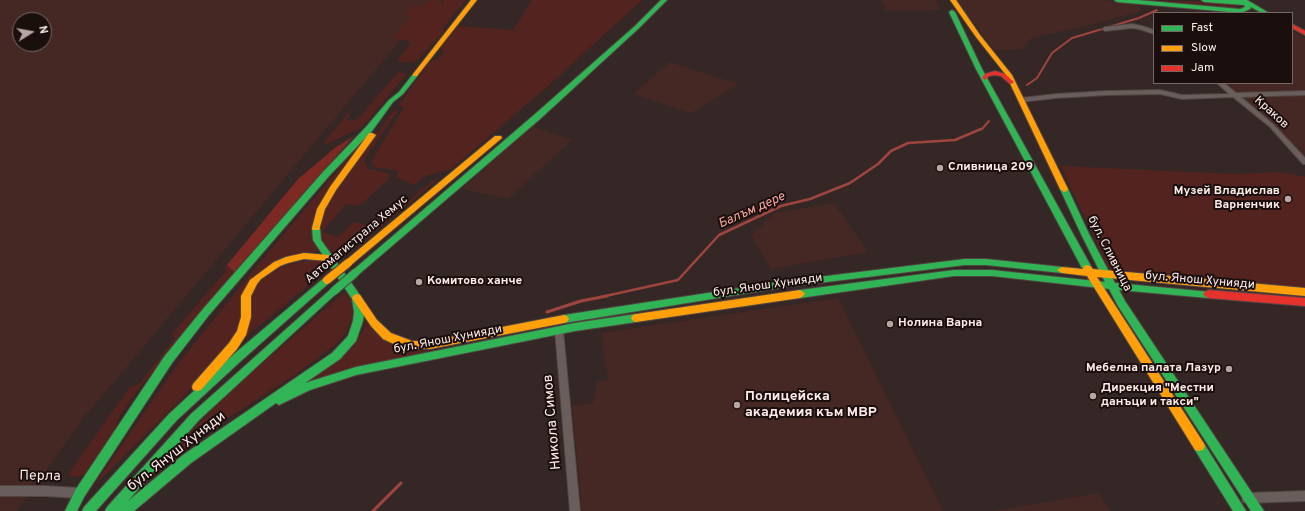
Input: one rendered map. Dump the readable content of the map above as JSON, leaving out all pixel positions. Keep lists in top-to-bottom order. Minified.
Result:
{"streets":{"main road":["Автомагистрала Хемус","бул. Сливница","бул. Янош Хунияди","бул. Януш Хуняди"],"street":["Краков","Никола Симов","Перла"]},"crossings":[["бул. Сливница","бул. Янош Хунияди"],["бул. Янош Хунияди","Никола Симов"],["бул. Янош Хунияди","бул. Януш Хуняди"]],"water":["Балъм дере"],"places":["Сливница 209","Музей Владислав Варненчик","Комитово ханче","Нолина Варна","Мебелна палата Лазур","Дирекция \"Местни данъци и такси\"","Полицейска академия към МВР"],"legend":["Fast","Slow","Jam"],"north":"right"}
